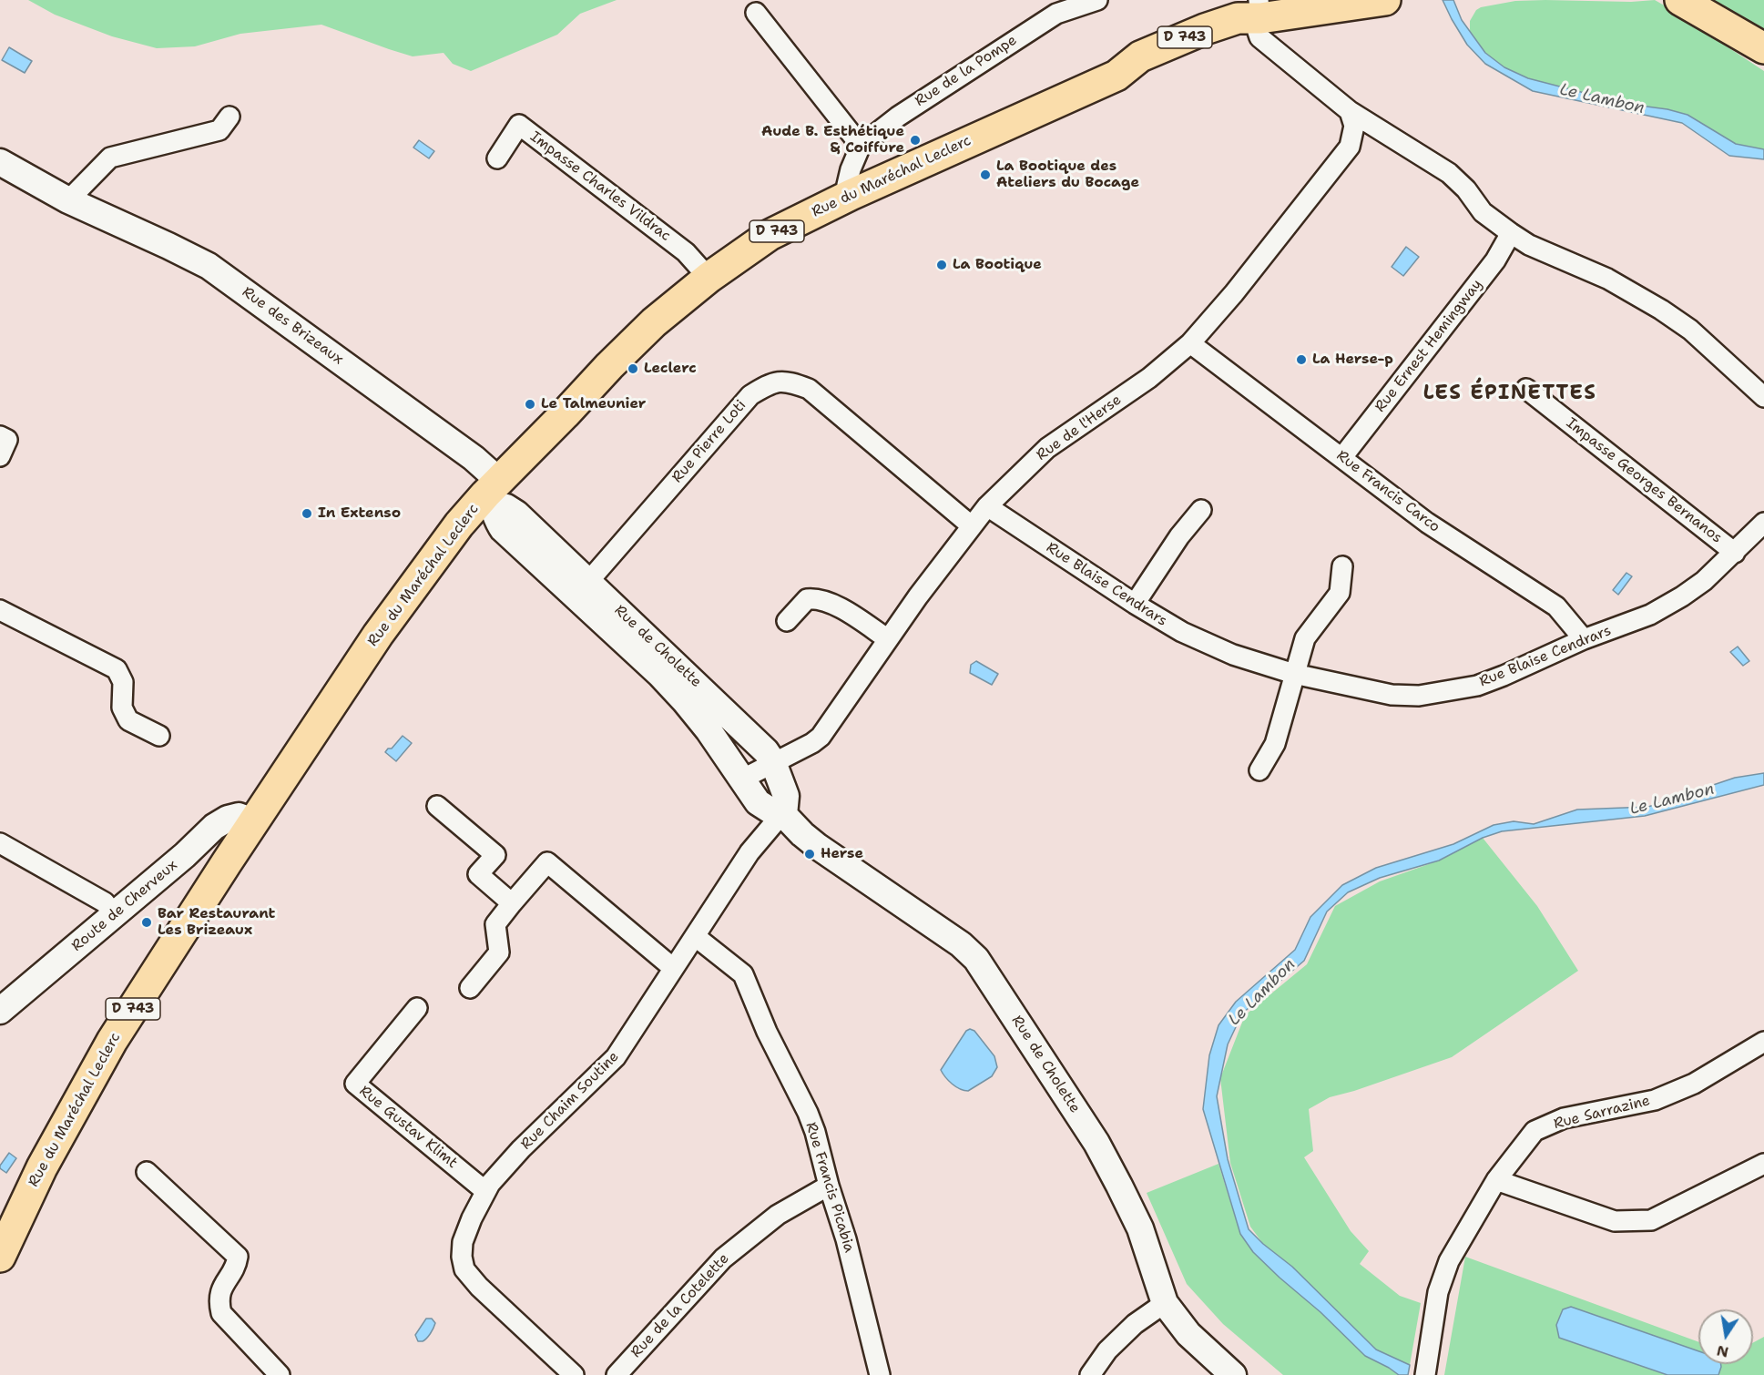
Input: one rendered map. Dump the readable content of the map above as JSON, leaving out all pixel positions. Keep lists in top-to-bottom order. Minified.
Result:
{"streets":{"main road":["D 743","Rue du Maréchal Leclerc"],"street":["Rue de la Pompe","Impasse Charles Vildrac","Rue des Brizeaux","Rue Ernest Hemingway","Rue de l'Herse","Rue Pierre Loti","Impasse Georges Bernanos","Rue Francis Carco","Rue Blaise Cendrars","Rue de Cholette","Route de Cherveux","Rue Chaim Soutine","Rue Sarrazine","Rue Gustav Klimt","Rue Francis Picabia","Rue de la Cotelette"]},"crossings":[["Rue du Maréchal Leclerc","Impasse Charles Vildrac"],["Rue du Maréchal Leclerc","Rue des Brizeaux"],["Rue du Maréchal Leclerc","Rue de Cholette"],["Rue du Maréchal Leclerc","Route de Cherveux"],["Rue des Brizeaux","Rue de Cholette"],["Rue Ernest Hemingway","Rue Francis Carco"],["Rue de l'Herse","Rue Pierre Loti"],["Rue de l'Herse","Rue Francis Carco"],["Rue de l'Herse","Rue Blaise Cendrars"],["Rue de l'Herse","Rue de Cholette"],["Rue Pierre Loti","Rue de Cholette"],["Impasse Georges Bernanos","Rue Blaise Cendrars"],["Rue Francis Carco","Rue Blaise Cendrars"],["Rue de Cholette","Rue Chaim Soutine"],["Rue Chaim Soutine","Rue Gustav Klimt"],["Rue Chaim Soutine","Rue Francis Picabia"],["Rue Francis Picabia","Rue de la Cotelette"]],"districts":["LES ÉPINETTES"],"water":["Le Lambon"],"places":["Aude B. Esthétique & Coiffure","La Bootique des Ateliers du Bocage","La Bootique","La Herse-p","Leclerc","Le Talmeunier","In Extenso","Herse","Bar Restaurant Les Brizeaux"],"north":"bottom"}
